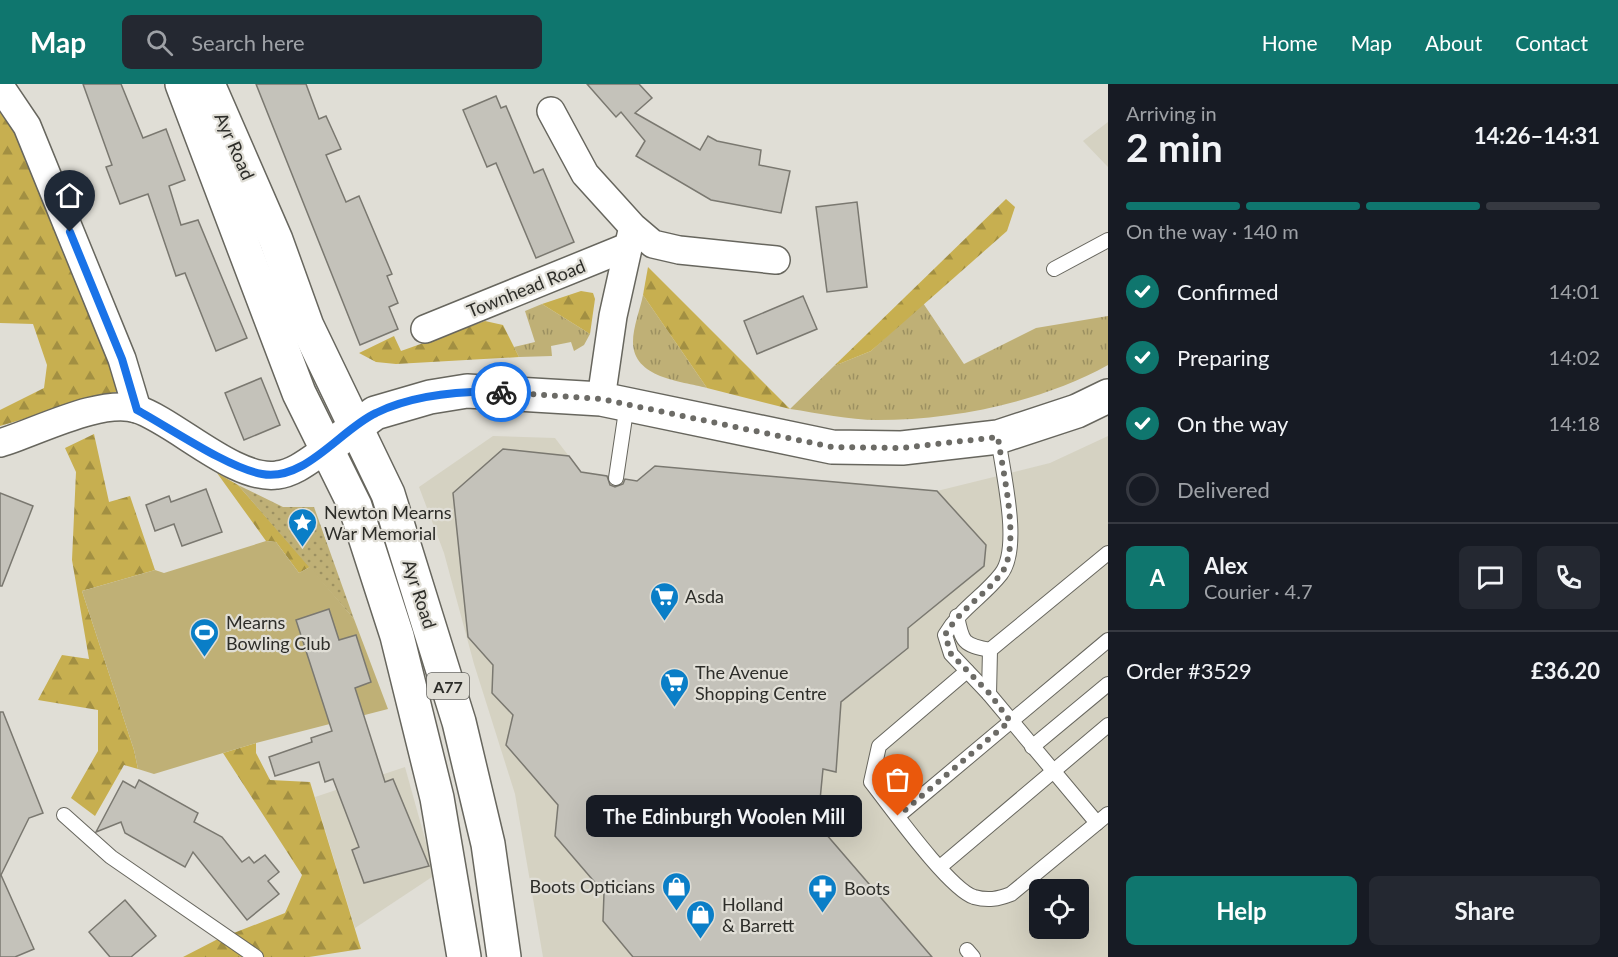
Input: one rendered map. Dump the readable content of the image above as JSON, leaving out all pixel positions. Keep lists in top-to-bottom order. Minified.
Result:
{"streets":{"main road":["Ayr Road","A77"],"street":["Townhead Road"]},"places":{"place":["Newton Mearns War Memorial"],"supermarket":["Asda","The Avenue Shopping Centre"],"sports":["Mearns Bowling Club"],"other":["The Edinburgh Woolen Mill"],"shop":["Boots Opticians","Holland & Barrett"],"pharmacy":["Boots"]},"page":{"header":"Map","search":"Search here","nav":["Home","Map","About","Contact"],"heading":["2 min","Arriving in","14:26–14:31"],"panel":["Alex","Courier · 4.7","Order #3529","£36.20"],"bar":"On the way · 140 m","list":[["Confirmed","14:01"],["Preparing","14:02"],["On the way","14:18"],"Delivered"],"round":"A","bubble":"The Edinburgh Woolen Mill","buttons":["Help","Share"]}}
